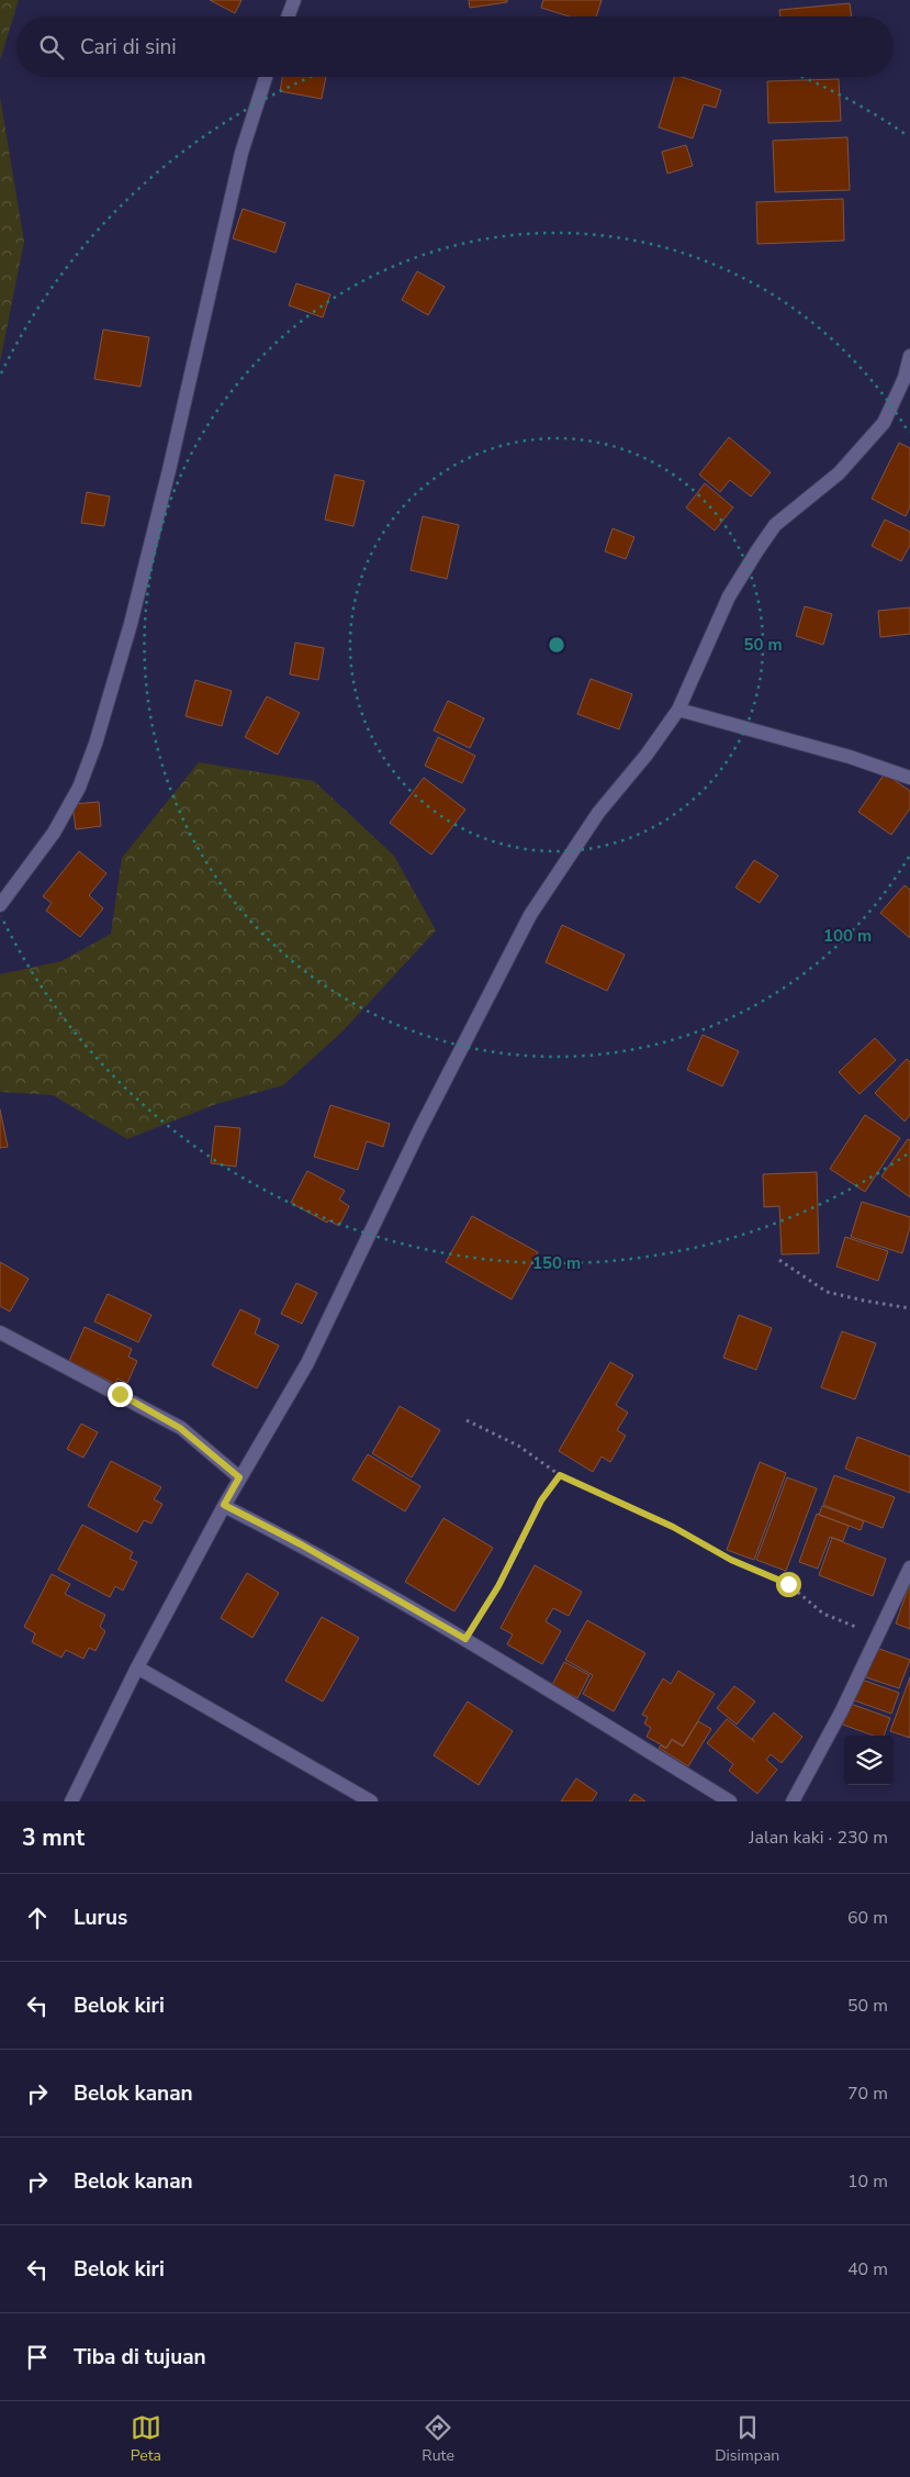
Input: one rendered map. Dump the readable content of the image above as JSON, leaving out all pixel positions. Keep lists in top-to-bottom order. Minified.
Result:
{"page":{"search":"Cari di sini","heading":["3 mnt","Jalan kaki · 230 m"],"list":[["Lurus","60 m"],["Belok kiri","50 m"],["Belok kanan","70 m"],["Belok kanan","10 m"],["Belok kiri","40 m"],"Tiba di tujuan"],"nav":["Peta","Rute","Disimpan"]},"rings":["50 m","100 m","150 m"]}
